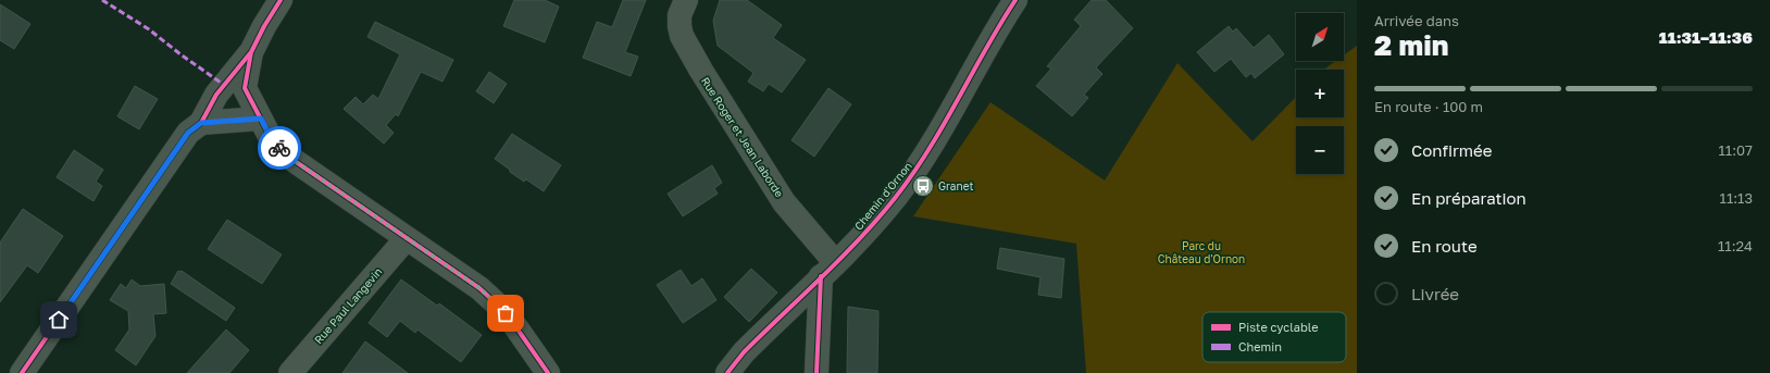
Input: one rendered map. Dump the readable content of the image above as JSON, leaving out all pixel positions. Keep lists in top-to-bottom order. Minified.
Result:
{"streets":{"street":["Rue Roger et Jean Laborde","Chemin d'Ornon","Rue Paul Langevin"]},"crossings":[["Rue Roger et Jean Laborde","Chemin d'Ornon"]],"parks":["Parc du Château d'Ornon"],"places":{"bus stop":["Granet"]},"legend":["Piste cyclable","Chemin"],"north":"top right","page":{"heading":["2 min","Arrivée dans","11:31–11:36"],"map_buttons":["+","−"],"bar":"En route · 100 m","list":[["Confirmée","11:07"],["En préparation","11:13"],["En route","11:24"],"Livrée"]}}
